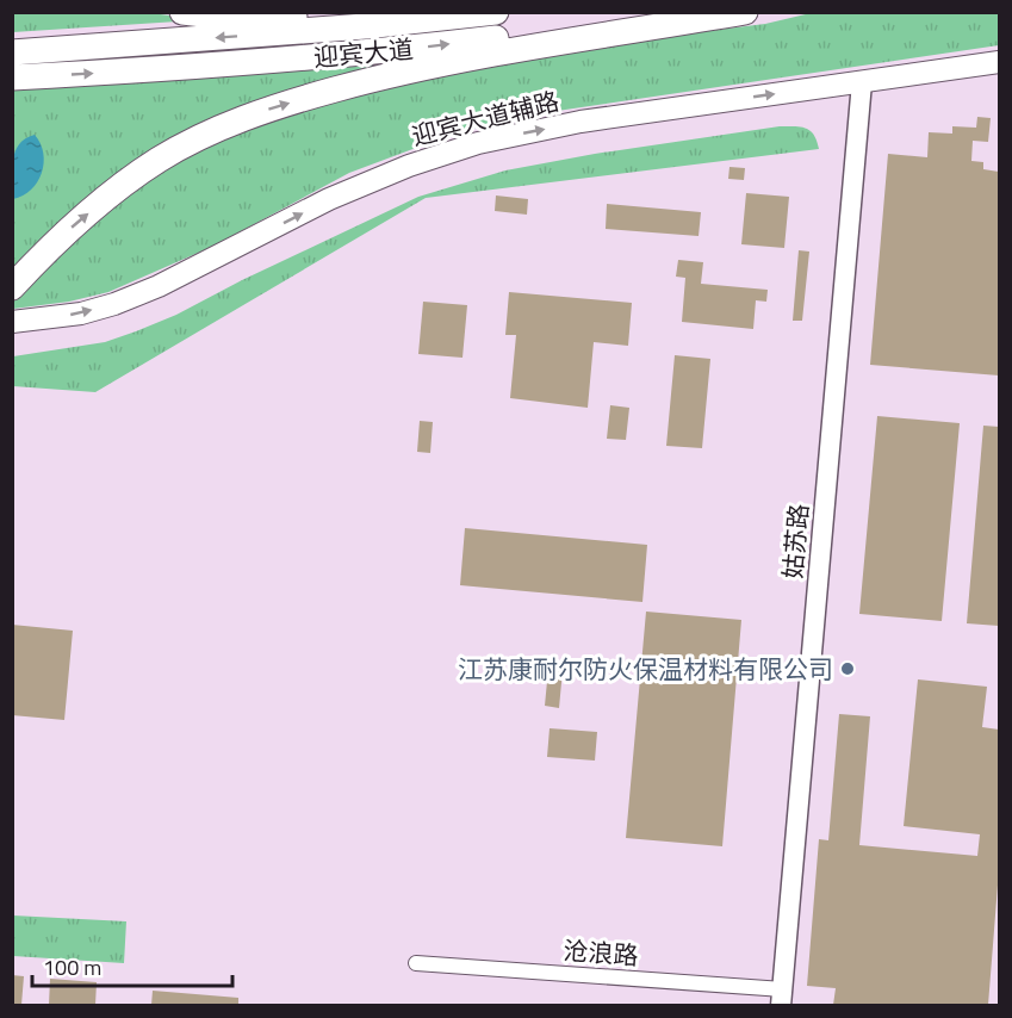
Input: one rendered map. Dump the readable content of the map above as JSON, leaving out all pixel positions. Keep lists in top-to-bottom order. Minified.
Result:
{"streets":{"highway":["迎宾大道"],"main road":["迎宾大道辅路"],"street":["姑苏路","沧浪路"]},"crossings":[["迎宾大道辅路","姑苏路"],["姑苏路","沧浪路"]],"one_way":["迎宾大道辅路"],"places":["江苏康耐尔防火保温材料有限公司"],"scale_bar":"100 m"}
